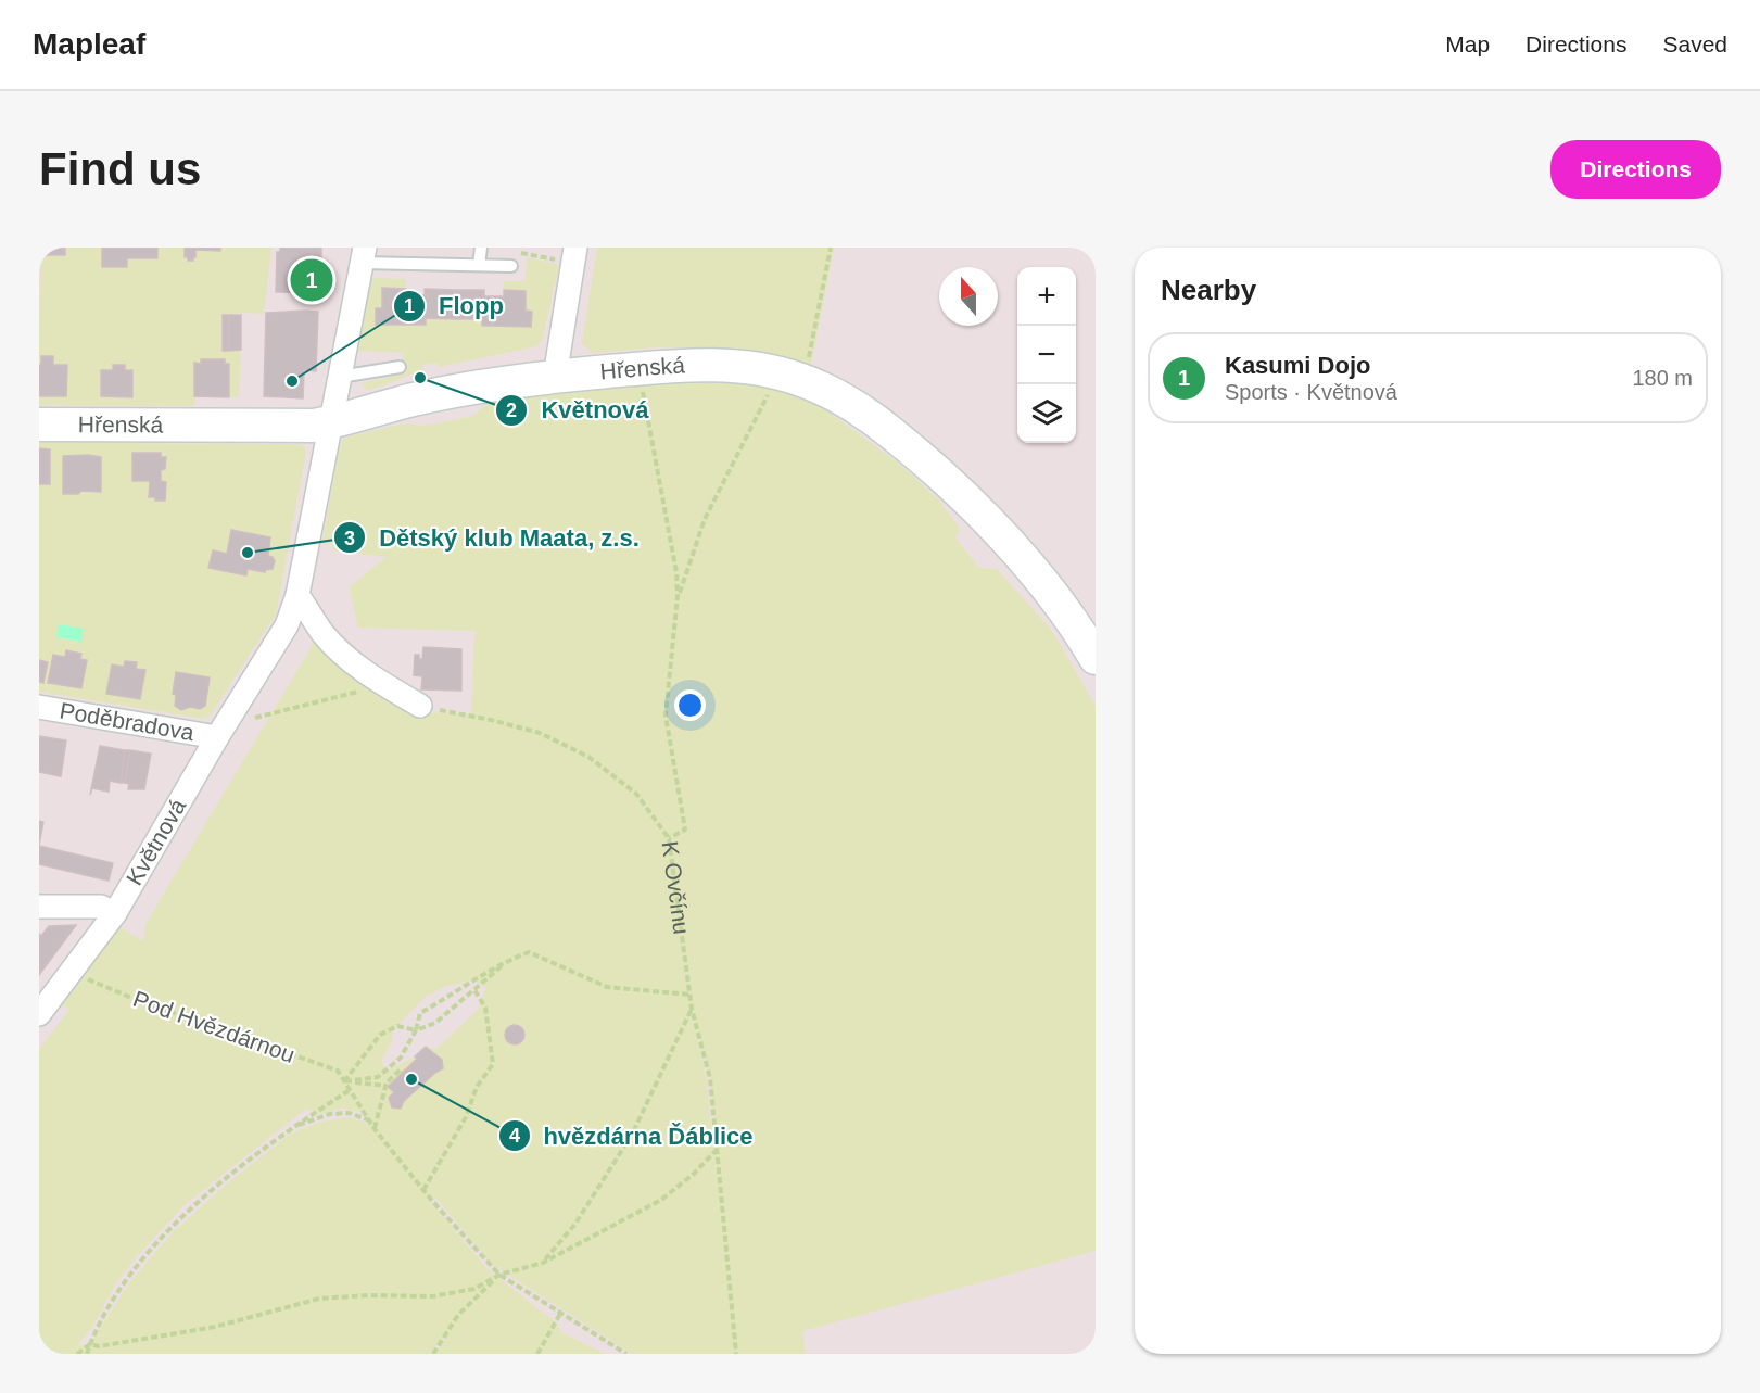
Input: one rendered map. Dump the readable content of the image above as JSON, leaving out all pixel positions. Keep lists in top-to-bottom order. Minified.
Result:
{"streets":{"street":["Hřenská","Poděbradova","Květnová"],"path":["K Ovčínu","Pod Hvězdárnou"]},"crossings":[["Hřenská","Květnová"],["Poděbradova","Květnová"],["Květnová","Pod Hvězdárnou"]],"places":["Květnová","Flopp","Dětský klub Maata, z.s.","hvězdárna Ďáblice"],"north":"top","page":{"header":"Mapleaf","nav":["Map","Directions","Saved"],"buttons":"Directions","title":"Find us","heading":"Nearby","pins":"1","map_buttons":["+","−"],"list":[{"mark":"1","name":"Kasumi Dojo","note":"Sports · Květnová","value":"180 m"}]}}
